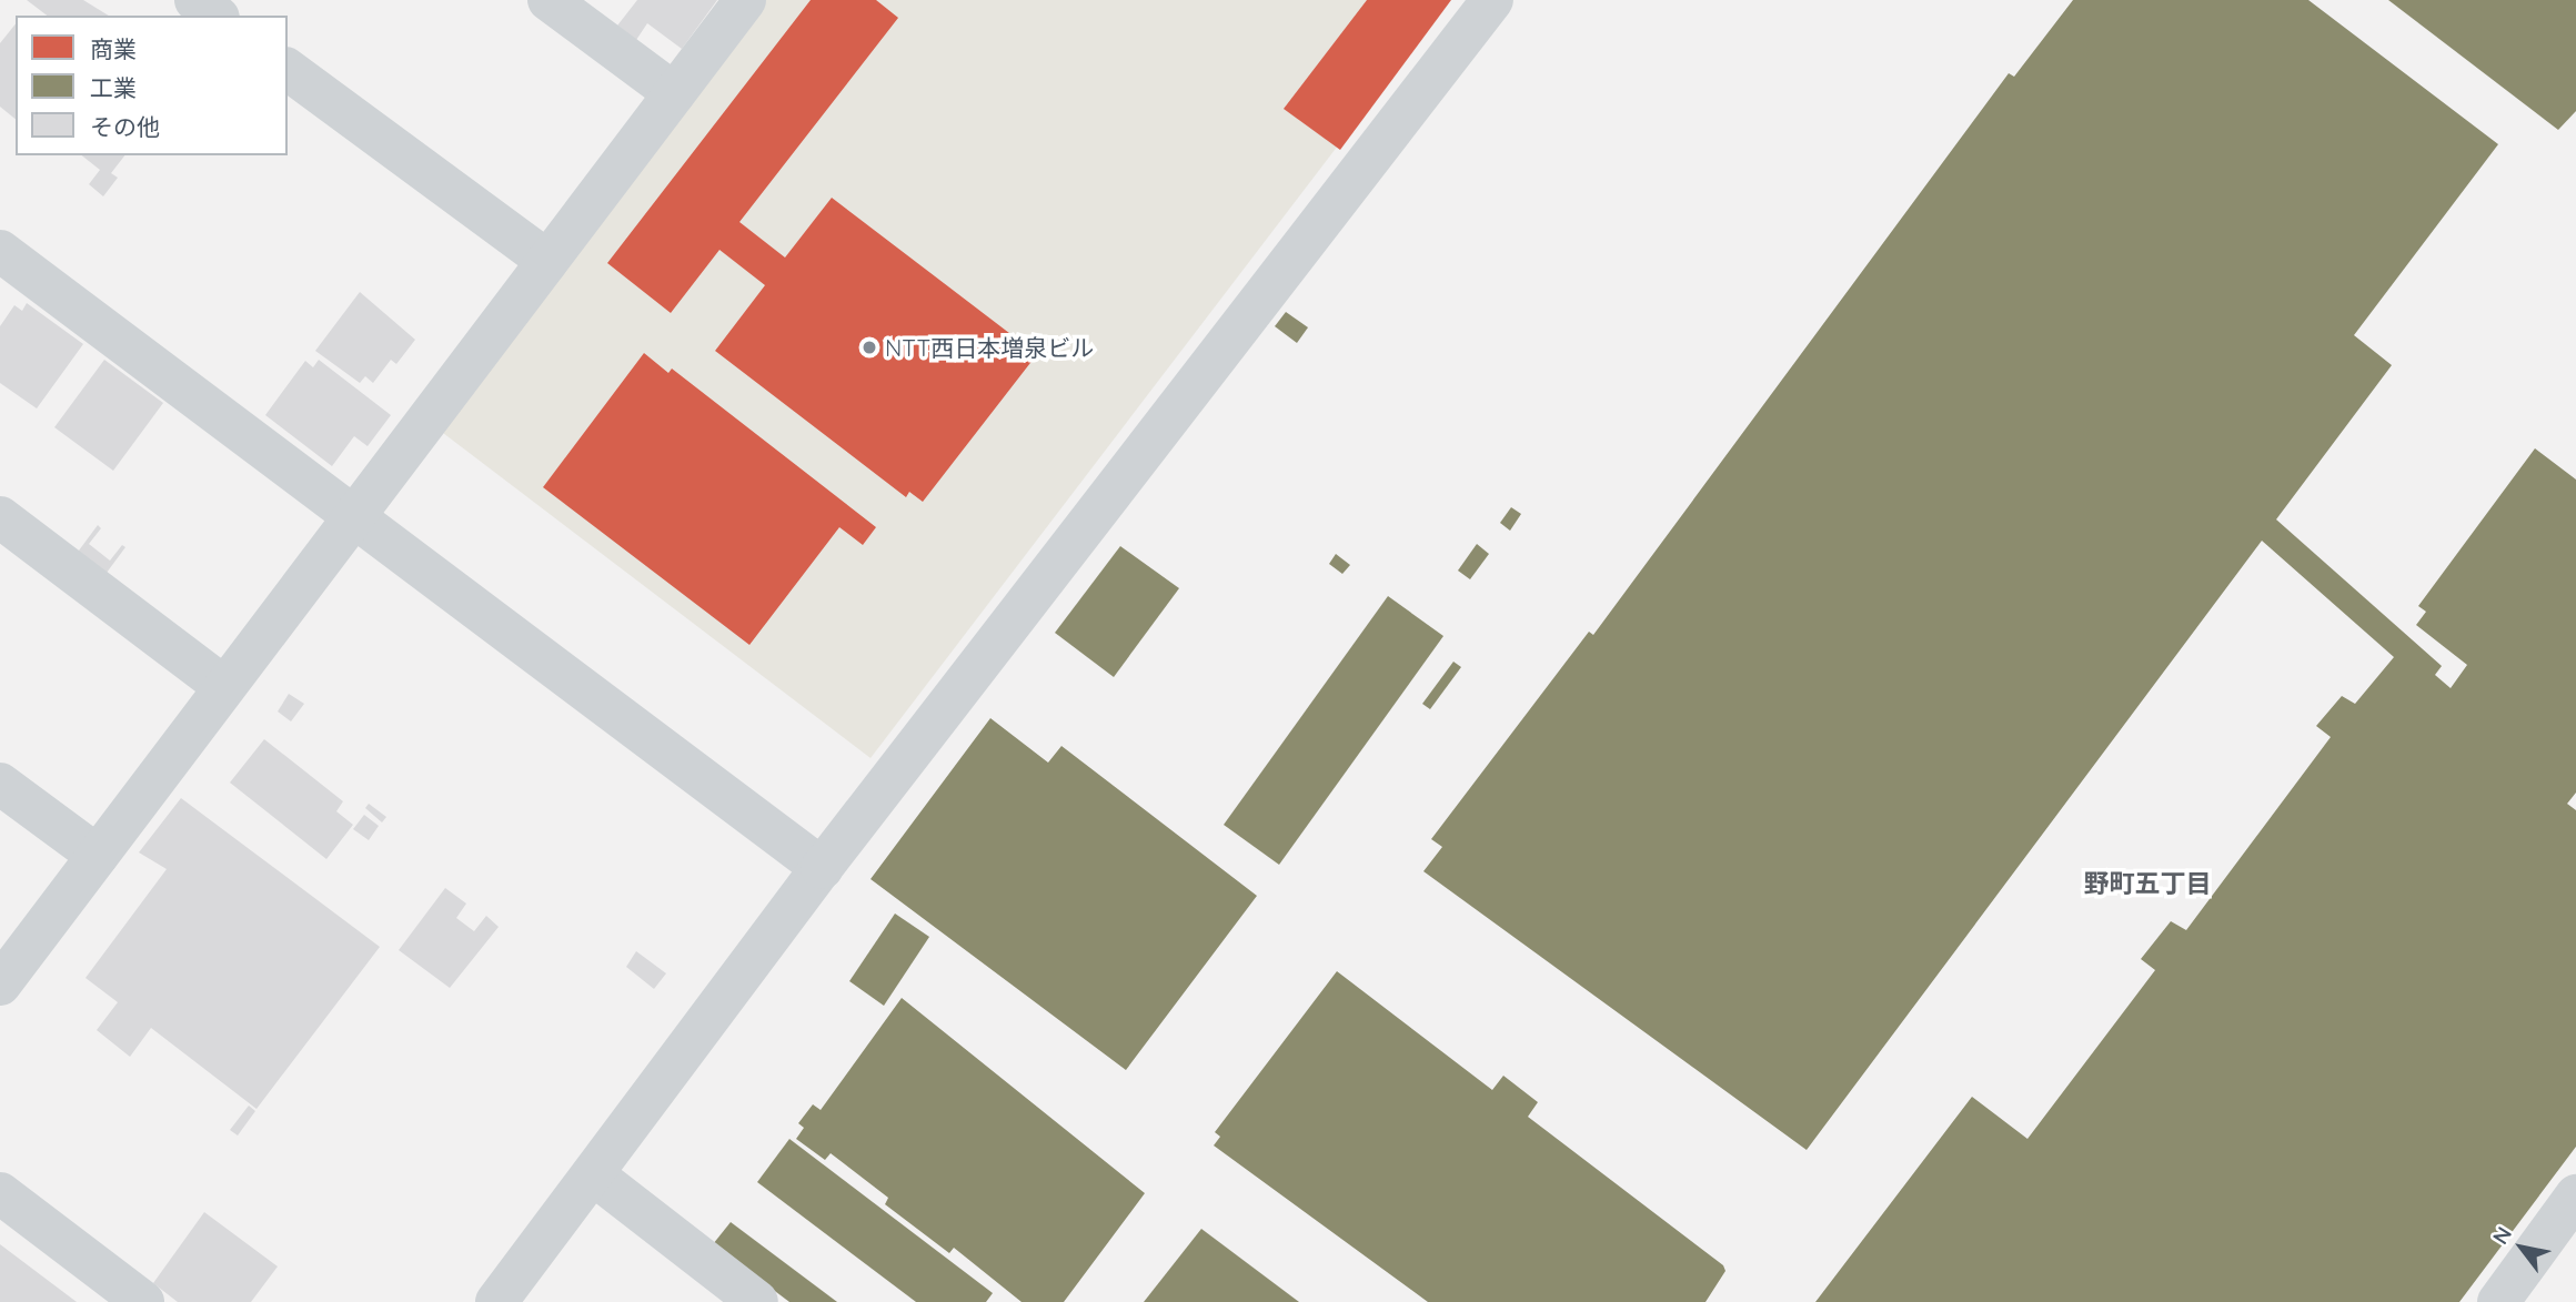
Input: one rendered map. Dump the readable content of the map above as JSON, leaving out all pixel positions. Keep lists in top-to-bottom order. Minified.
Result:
{"districts":["野町五丁目"],"places":["NTT西日本増泉ビル"],"legend":["商業","工業","その他"],"north":"top left"}
